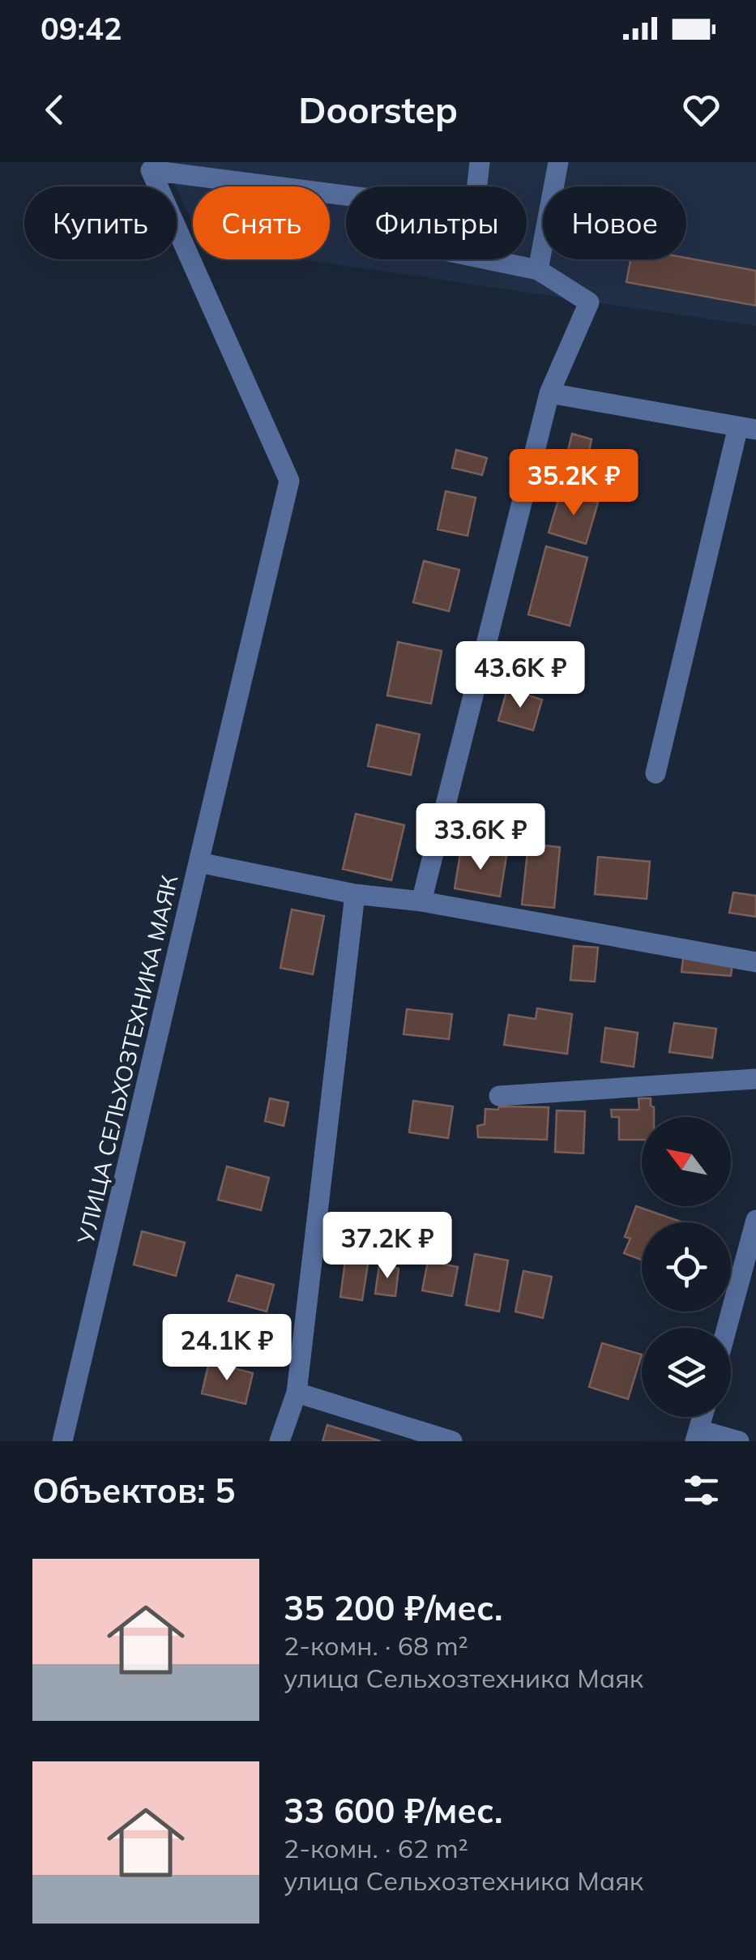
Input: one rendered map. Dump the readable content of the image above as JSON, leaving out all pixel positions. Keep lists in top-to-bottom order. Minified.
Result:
{"streets":{"street":["УЛИЦА СЕЛЬХОЗТЕХНИКА МАЯК"]},"north":"top left","page":{"status":"09:42","header":"Doorstep","chip":["Купить","Снять","Фильтры","Новое"],"price":["35.2K ₽","43.6K ₽","33.6K ₽","37.2K ₽","24.1K ₽"],"heading":"Объектов: 5","list":[{"name":"35 200 ₽/мес.","note":"2-комн. · 68 m² · улица Сельхозтехника Маяк"},{"name":"33 600 ₽/мес.","note":"2-комн. · 62 m² · улица Сельхозтехника Маяк"}]}}
